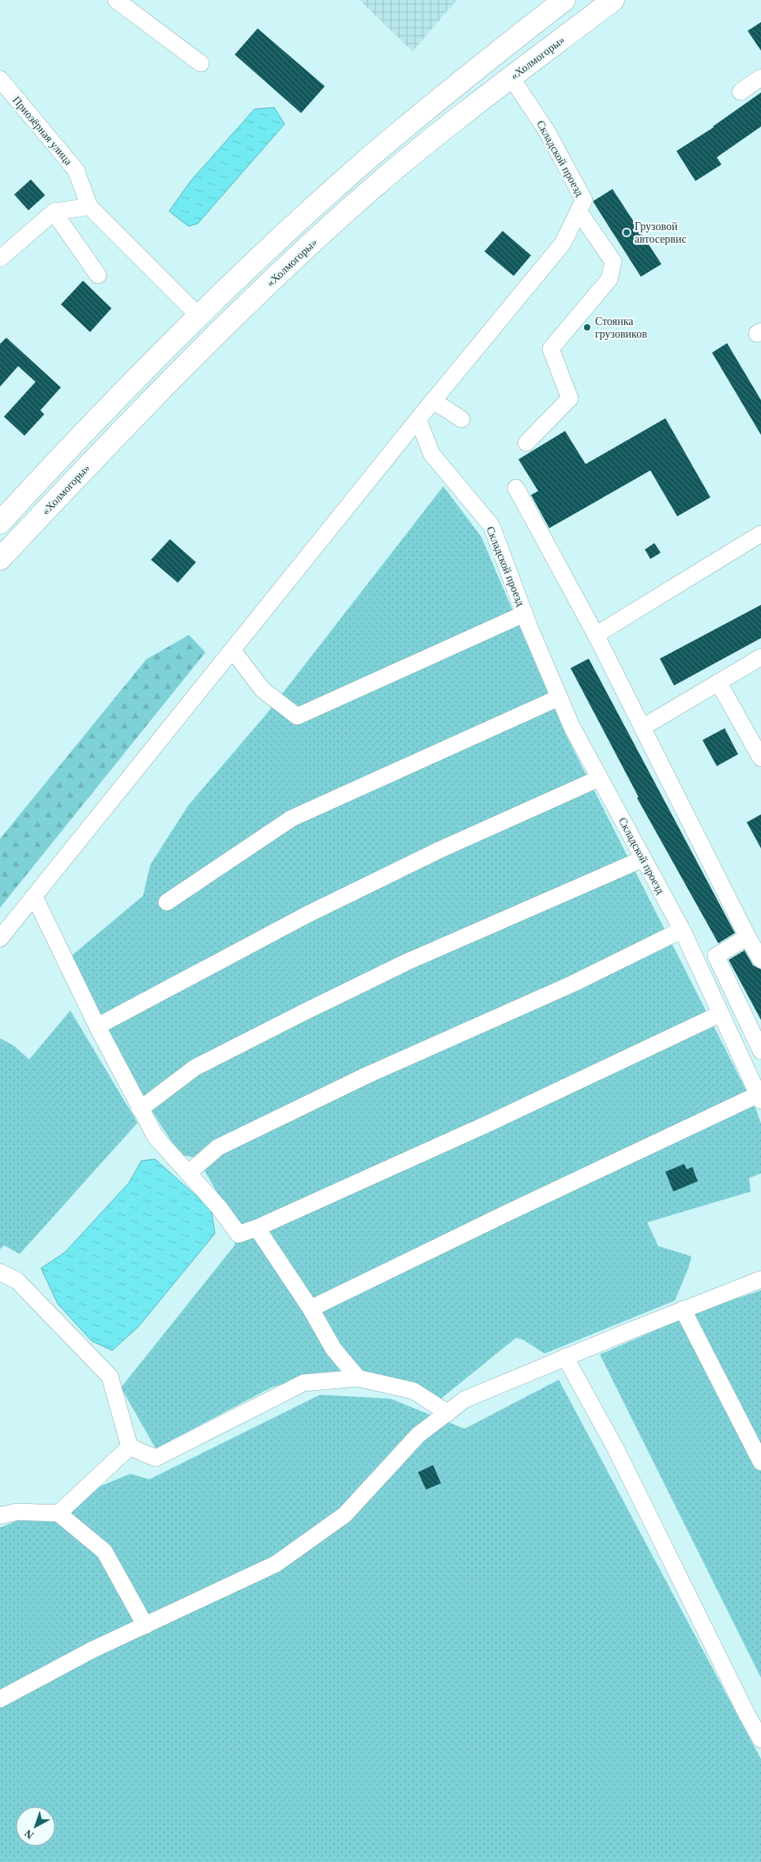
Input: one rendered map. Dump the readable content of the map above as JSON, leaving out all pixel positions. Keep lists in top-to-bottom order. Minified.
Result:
{"streets":{"highway":["«Холмогоры»"],"street":["Приозёрная улица","Складской проезд"]},"crossings":[["«Холмогоры»","Складской проезд"]],"places":["Грузовой автосервис","Стоянка грузовиков"],"north":"bottom left"}
